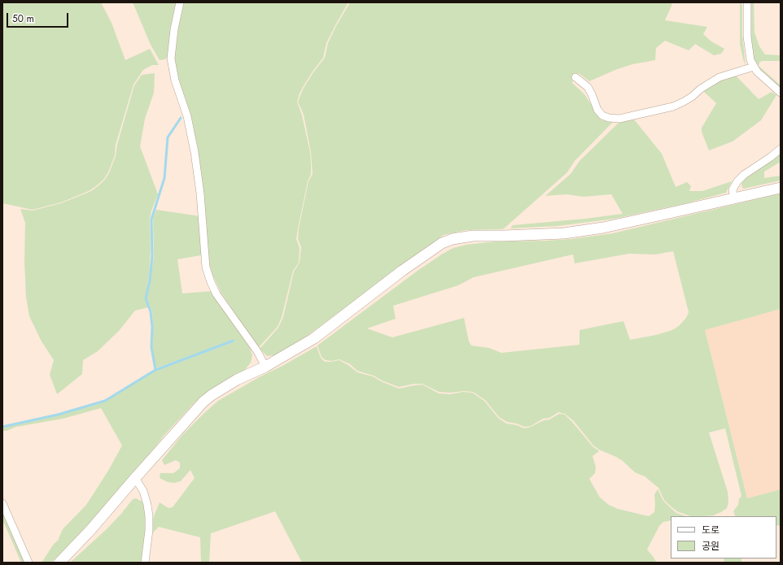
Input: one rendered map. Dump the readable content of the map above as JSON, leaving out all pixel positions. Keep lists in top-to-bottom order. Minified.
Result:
{"legend":["도로","공원"],"scale_bar":"50 m"}
